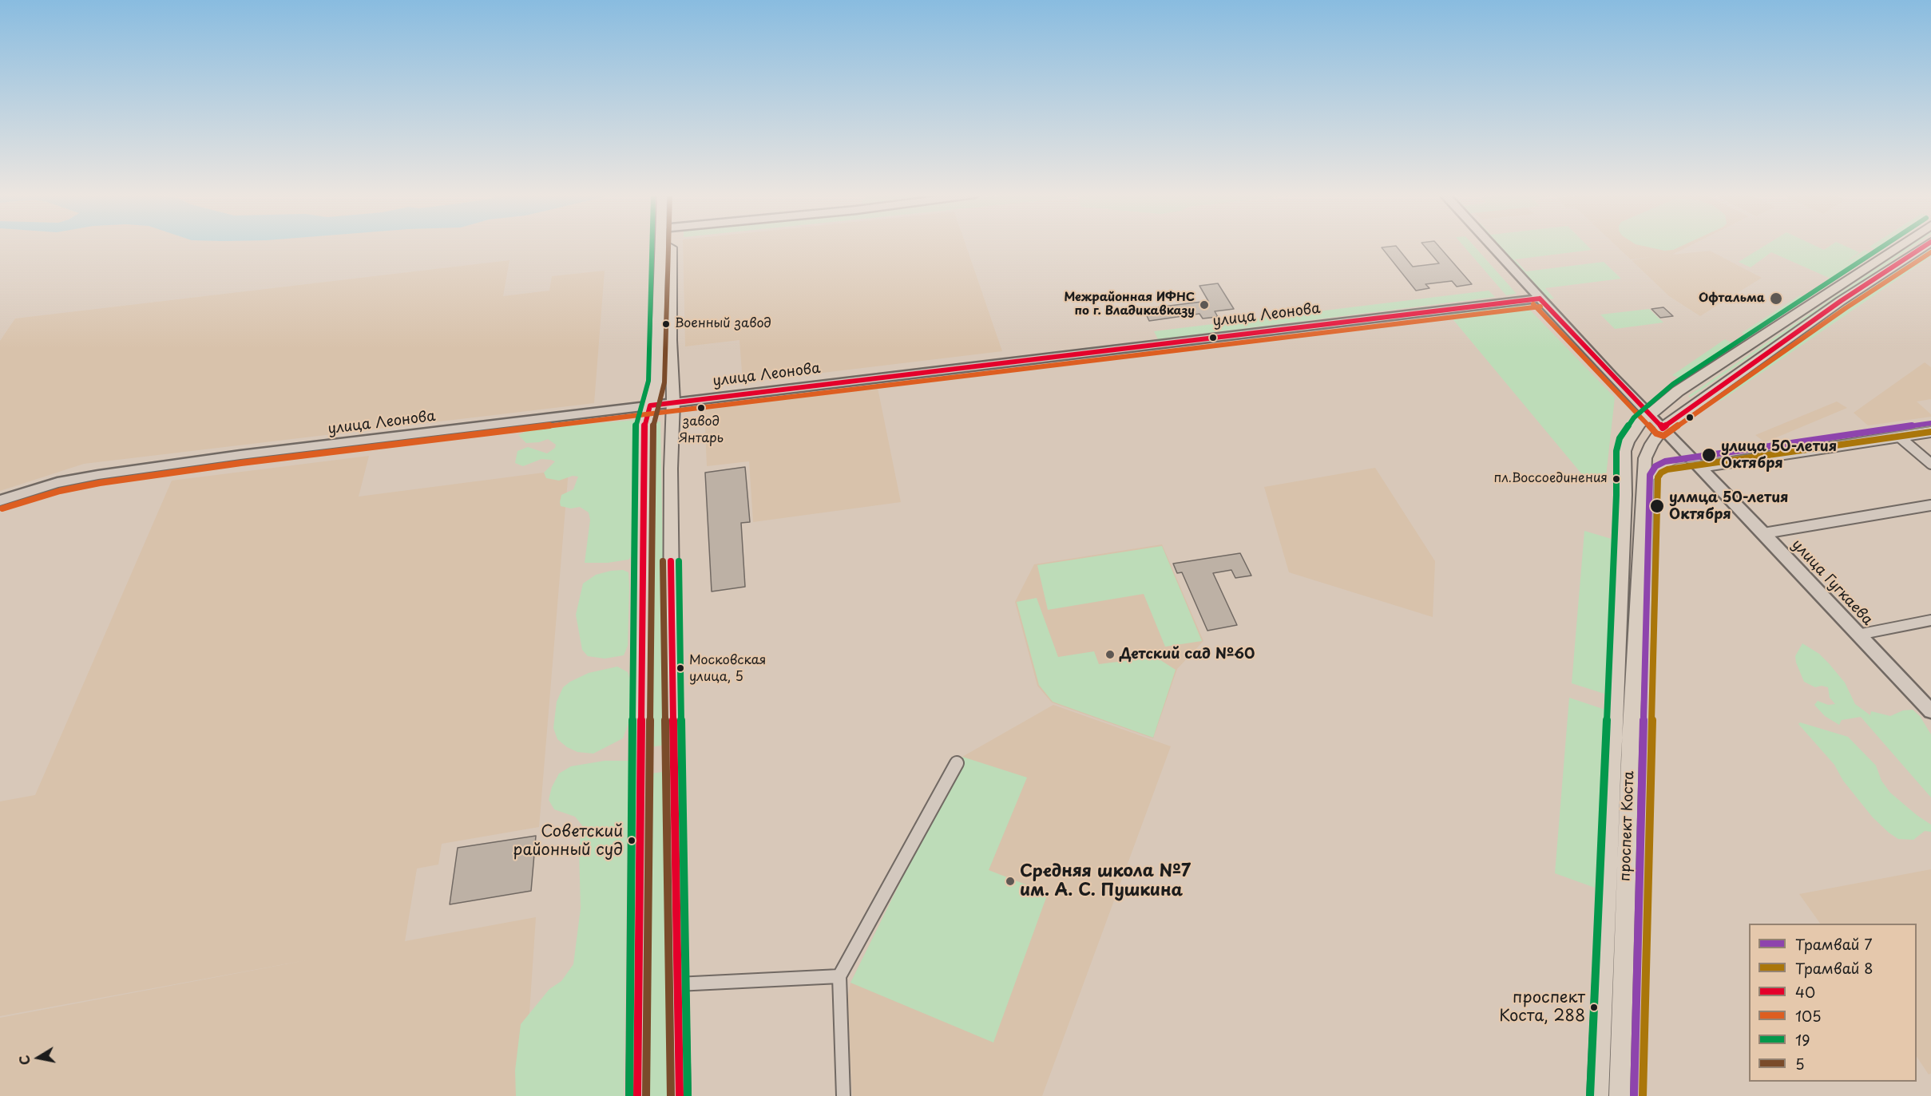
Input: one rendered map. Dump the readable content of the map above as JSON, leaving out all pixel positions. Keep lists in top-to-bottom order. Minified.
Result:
{"streets":{"main road":["проспект Коста"],"street":["улица Леонова","улица Гугкаева"]},"crossings":[["улица Гугкаева","проспект Коста"]],"places":["Офтальма","Межрайонная ИФНС по г. Владикавказу","Военный завод","завод Янтарь","улица 50-летия Октября","пл.Воссоединения","улмца 50-летия Октября","Детский сад №60","Московская улица, 5","Советский районный суд","Средняя школа №7 им. А. С. Пушкина","проспект Коста, 288"],"lines":["transit line 40","transit line 19","transit line 5","transit line 105","tram line 7","tram line 8"],"legend":["Трамвай 7","Трамвай 8","40","105","19","5"],"north":"left"}
